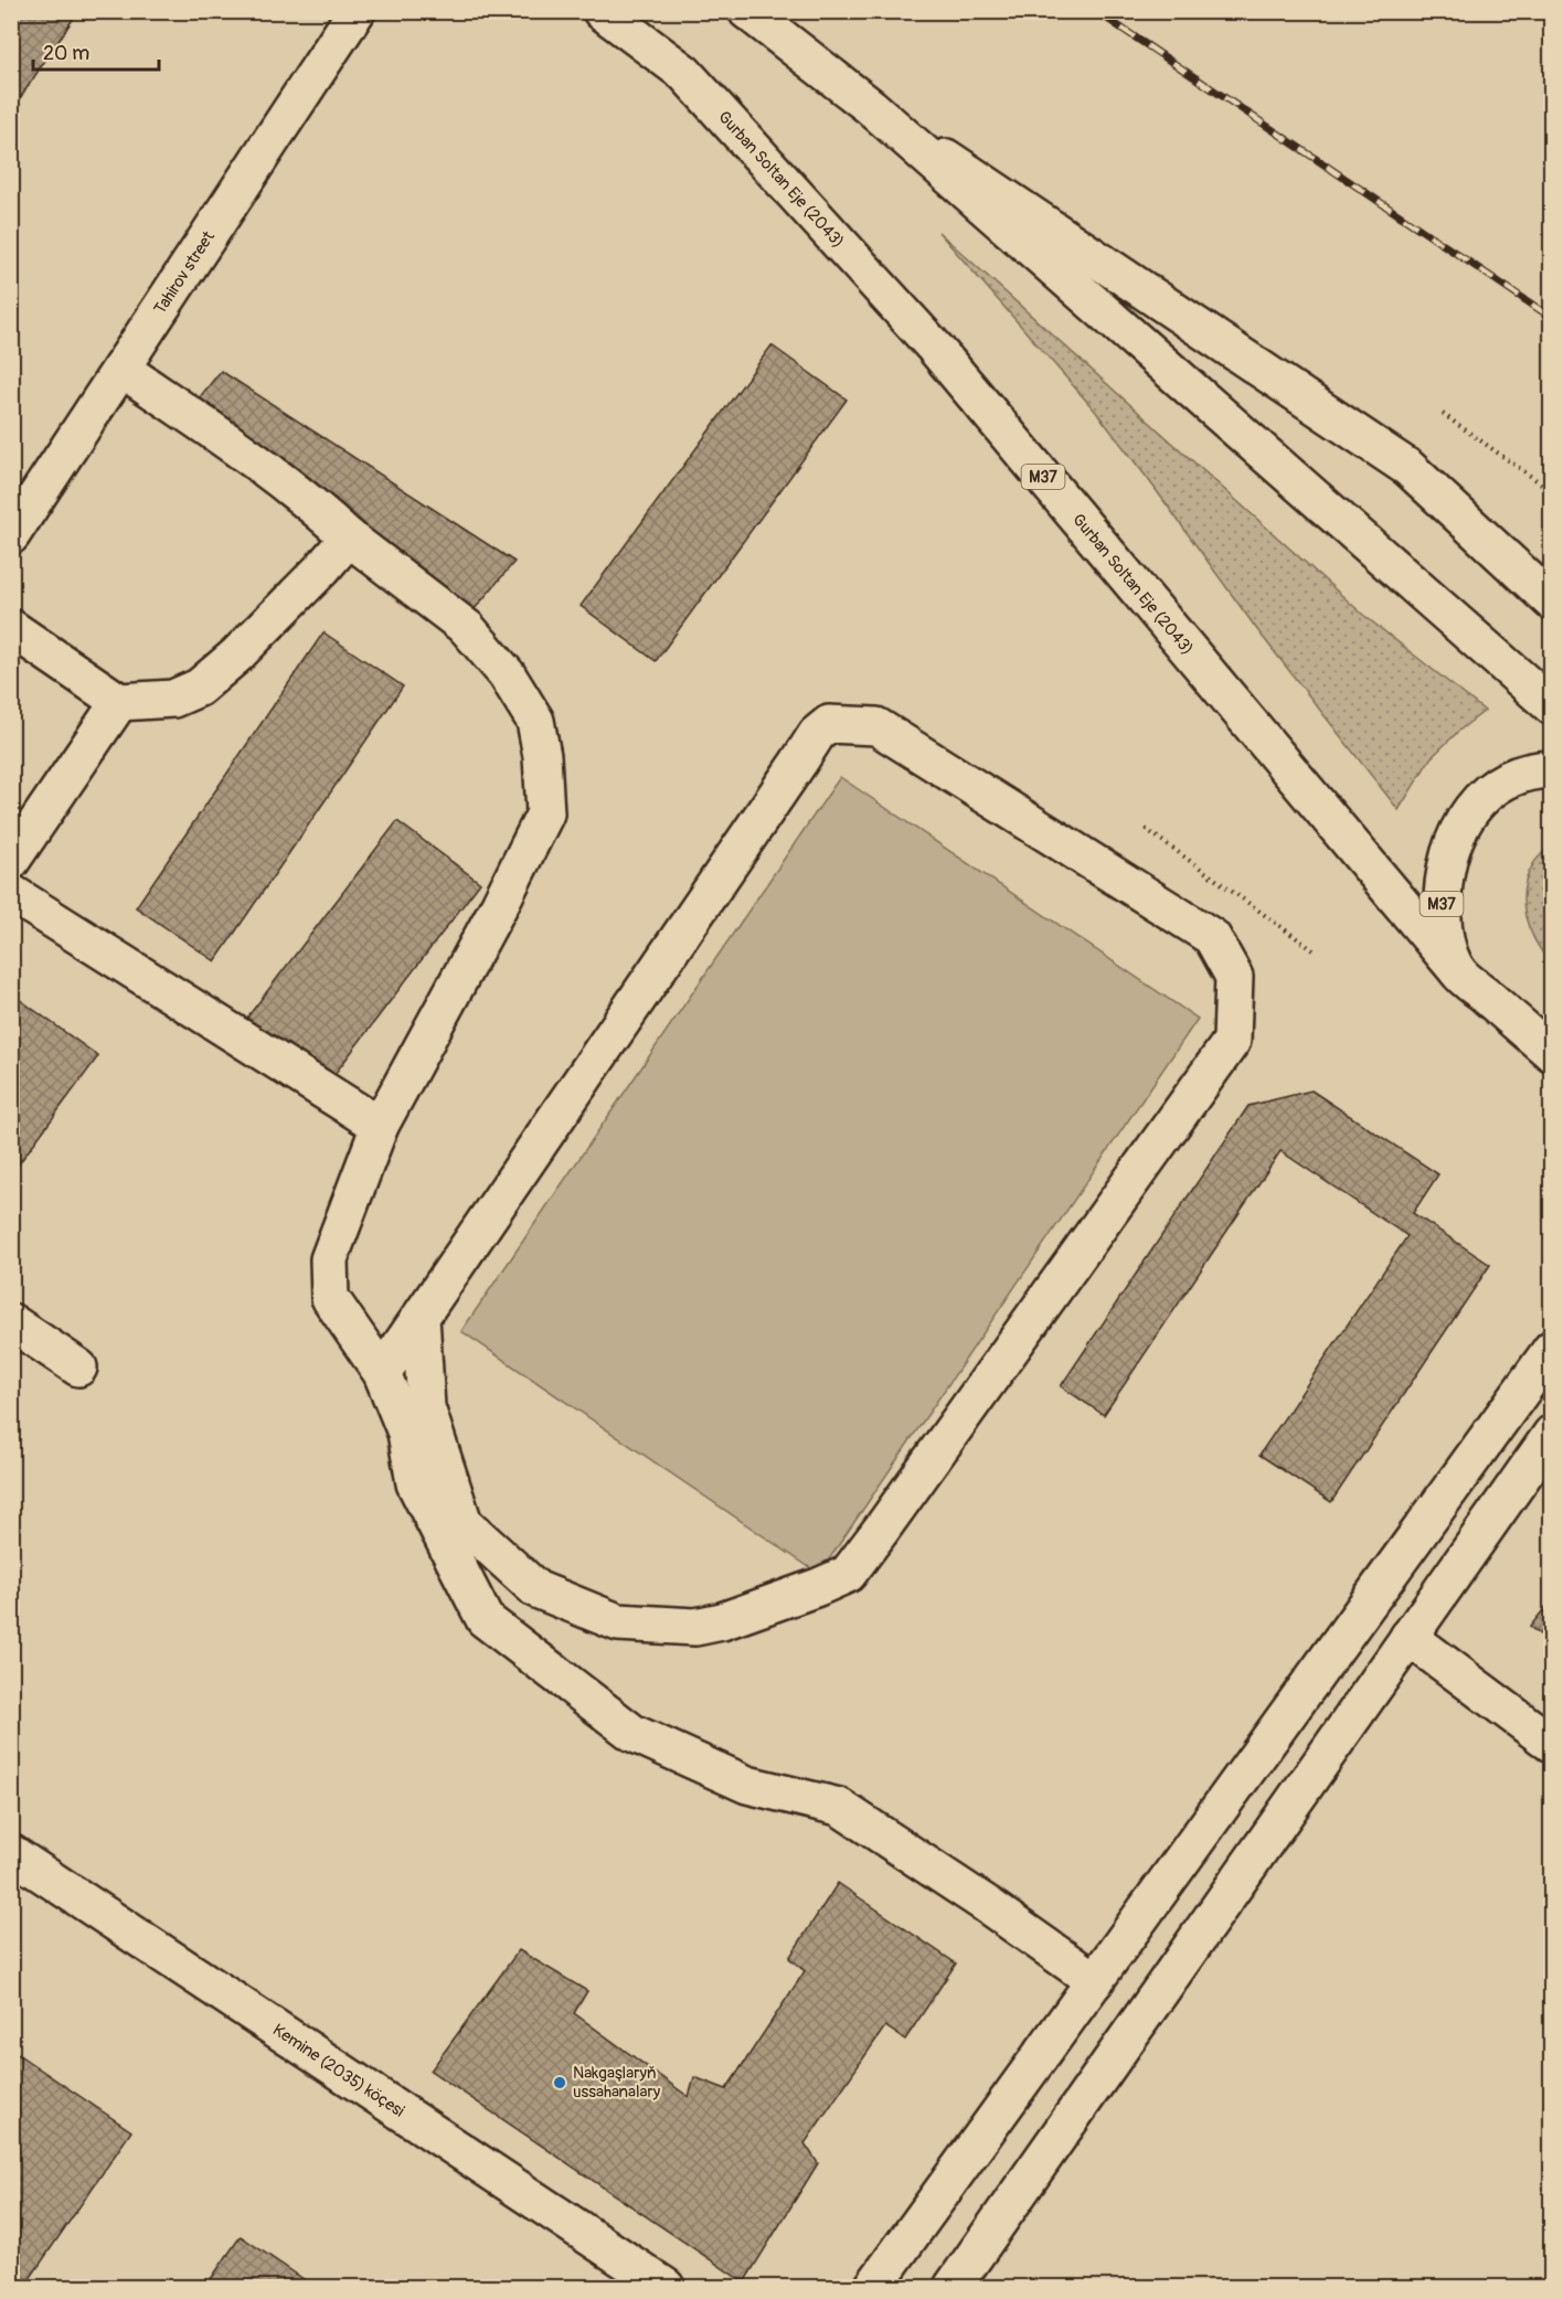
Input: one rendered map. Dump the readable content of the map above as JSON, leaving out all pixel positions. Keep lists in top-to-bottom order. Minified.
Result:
{"streets":{"main road":["Gurban Soltan Eje (2043)","Tahirov street","M37","Kemine (2035) köçesi"]},"places":["Nakgaşlaryň ussahanalary"],"scale_bar":"20 m"}
